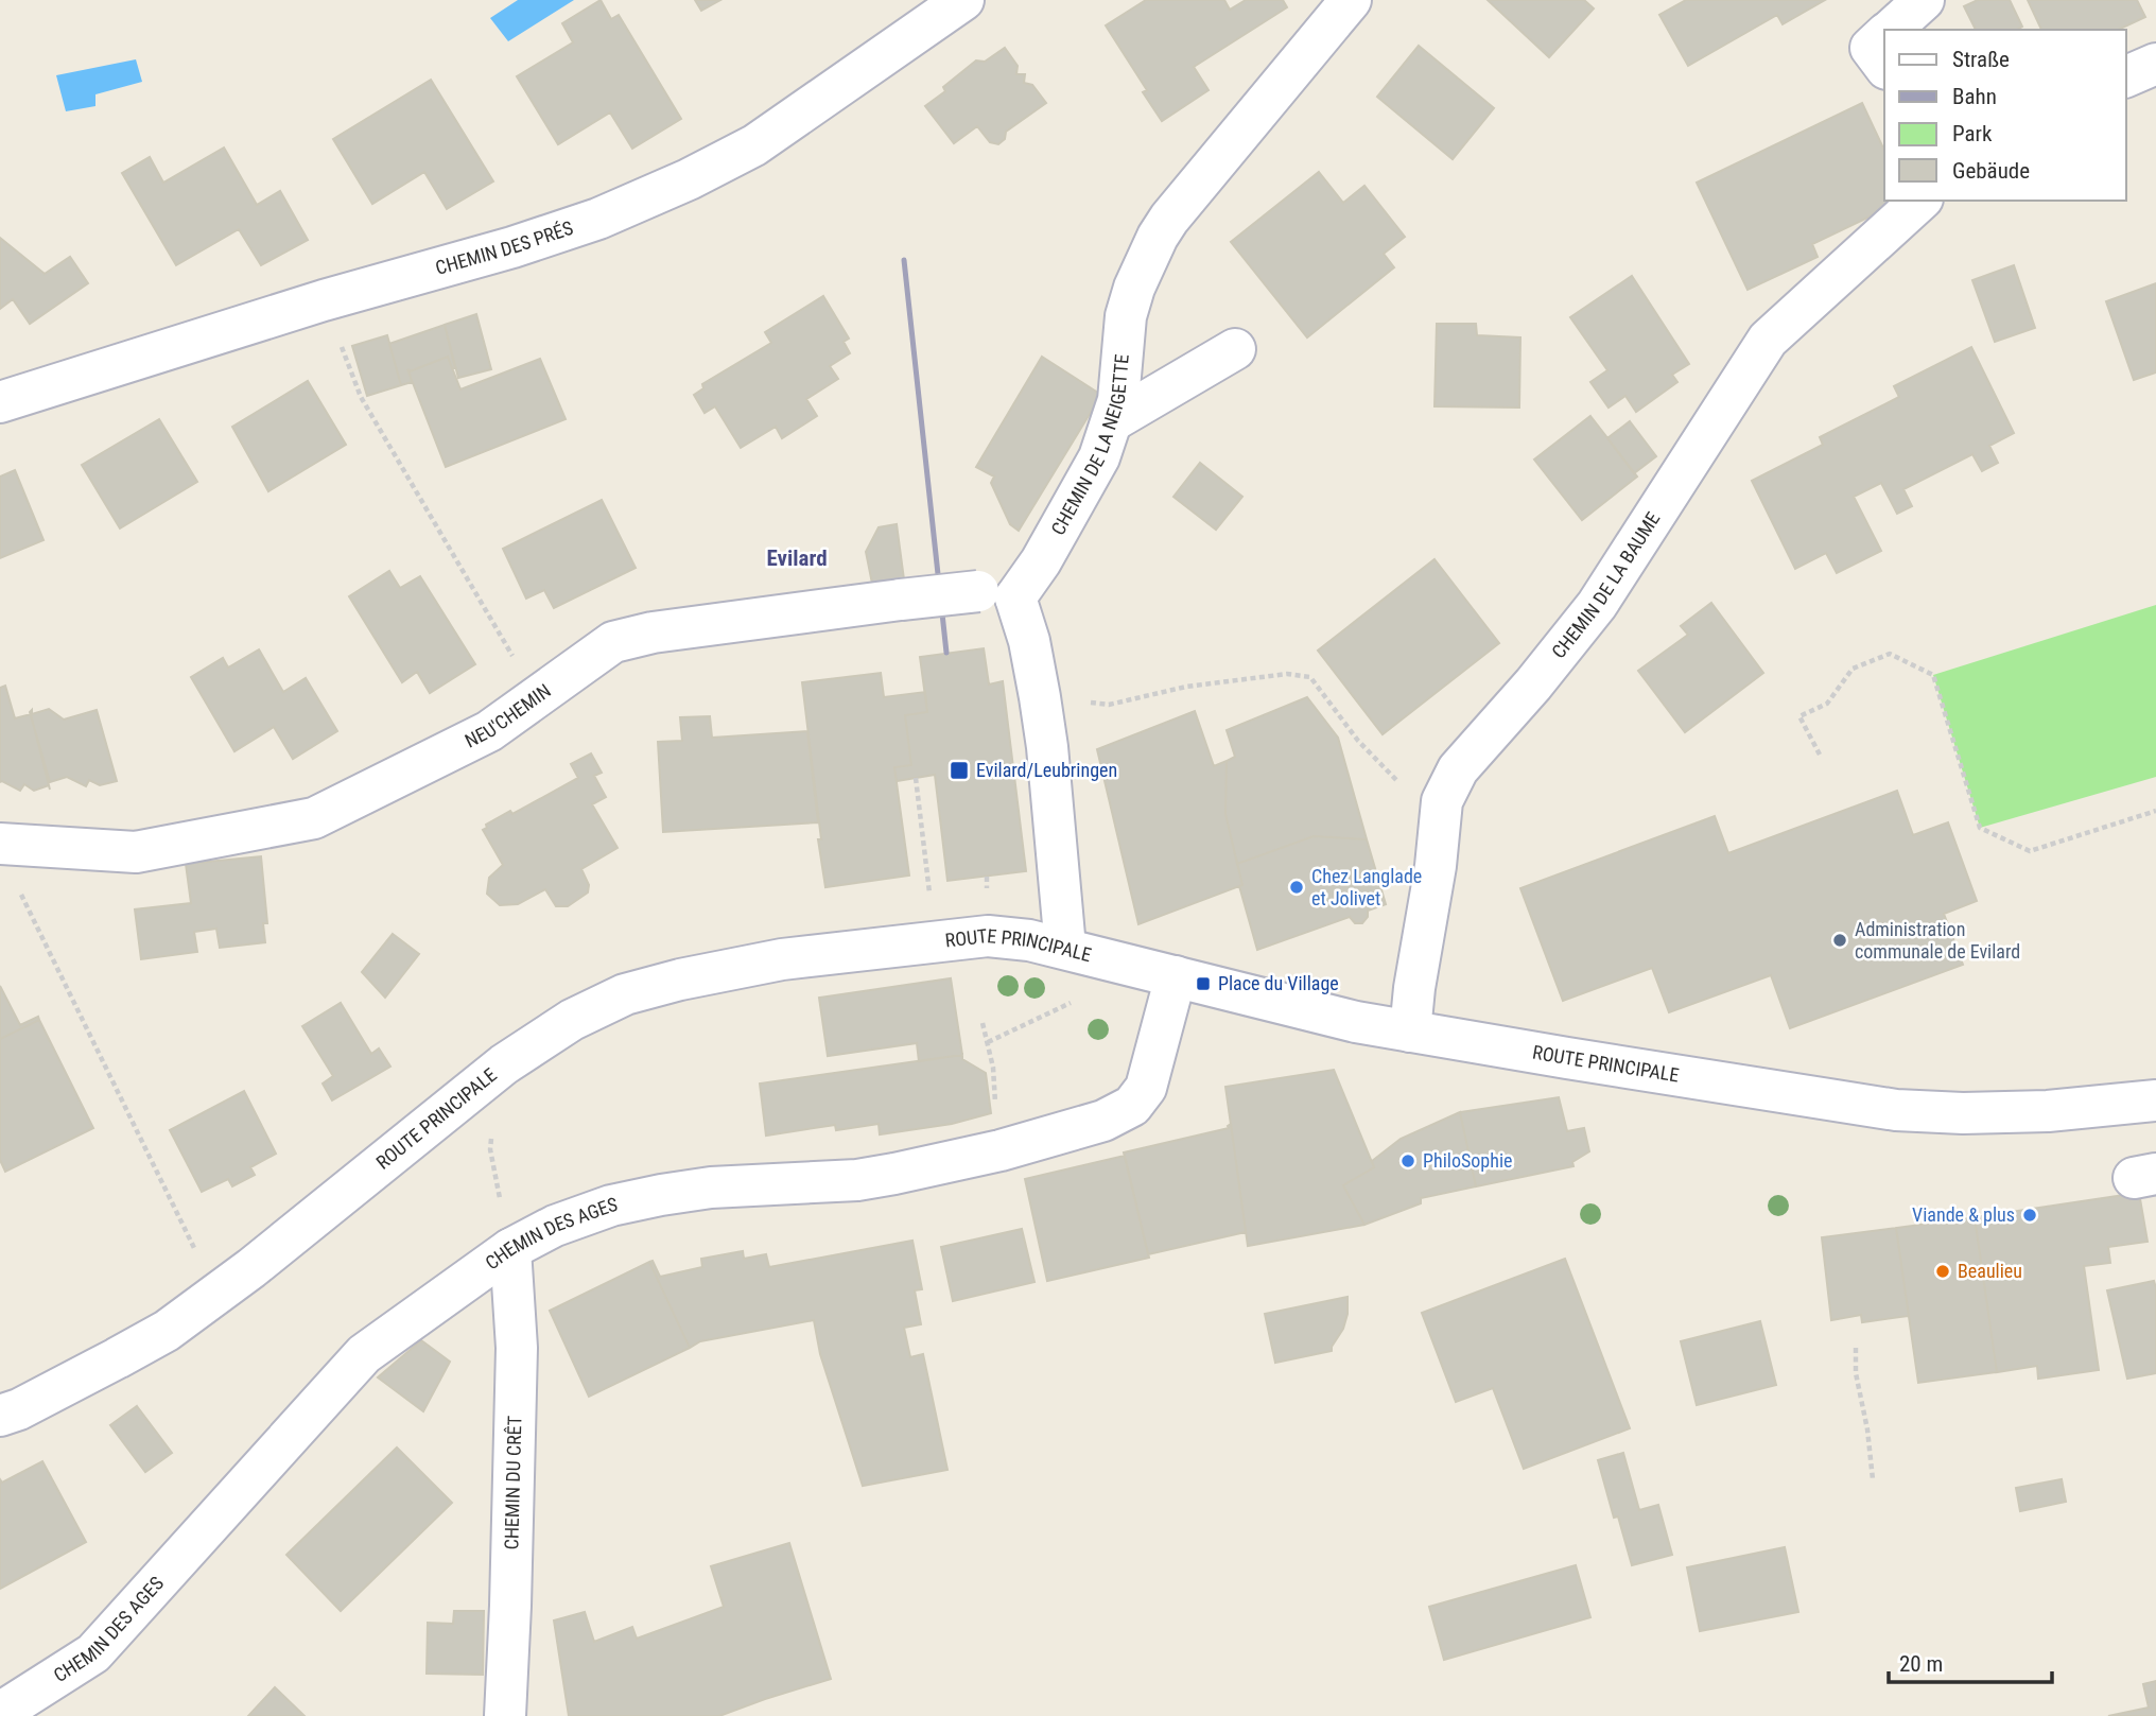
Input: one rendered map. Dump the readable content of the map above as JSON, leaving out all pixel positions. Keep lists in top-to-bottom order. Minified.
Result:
{"streets":{"street":["CHEMIN DES PRÉS","CHEMIN DE LA NEIGETTE","CHEMIN DE LA BAUME","NEU'CHEMIN","ROUTE PRINCIPALE","CHEMIN DES AGES","CHEMIN DU CRÊT"]},"crossings":[["CHEMIN DE LA NEIGETTE","NEU'CHEMIN"],["CHEMIN DE LA BAUME","ROUTE PRINCIPALE"],["ROUTE PRINCIPALE","CHEMIN DES AGES"],["CHEMIN DES AGES","CHEMIN DU CRÊT"]],"districts":["Evilard"],"places":{"transit":["Evilard/Leubringen","Place du Village"],"other":["Chez Langlade et Jolivet","Administration communale de Evilard","PhiloSophie","Viande & plus","Beaulieu"]},"legend":["Straße","Bahn","Park","Gebäude"],"scale_bar":"20 m"}
